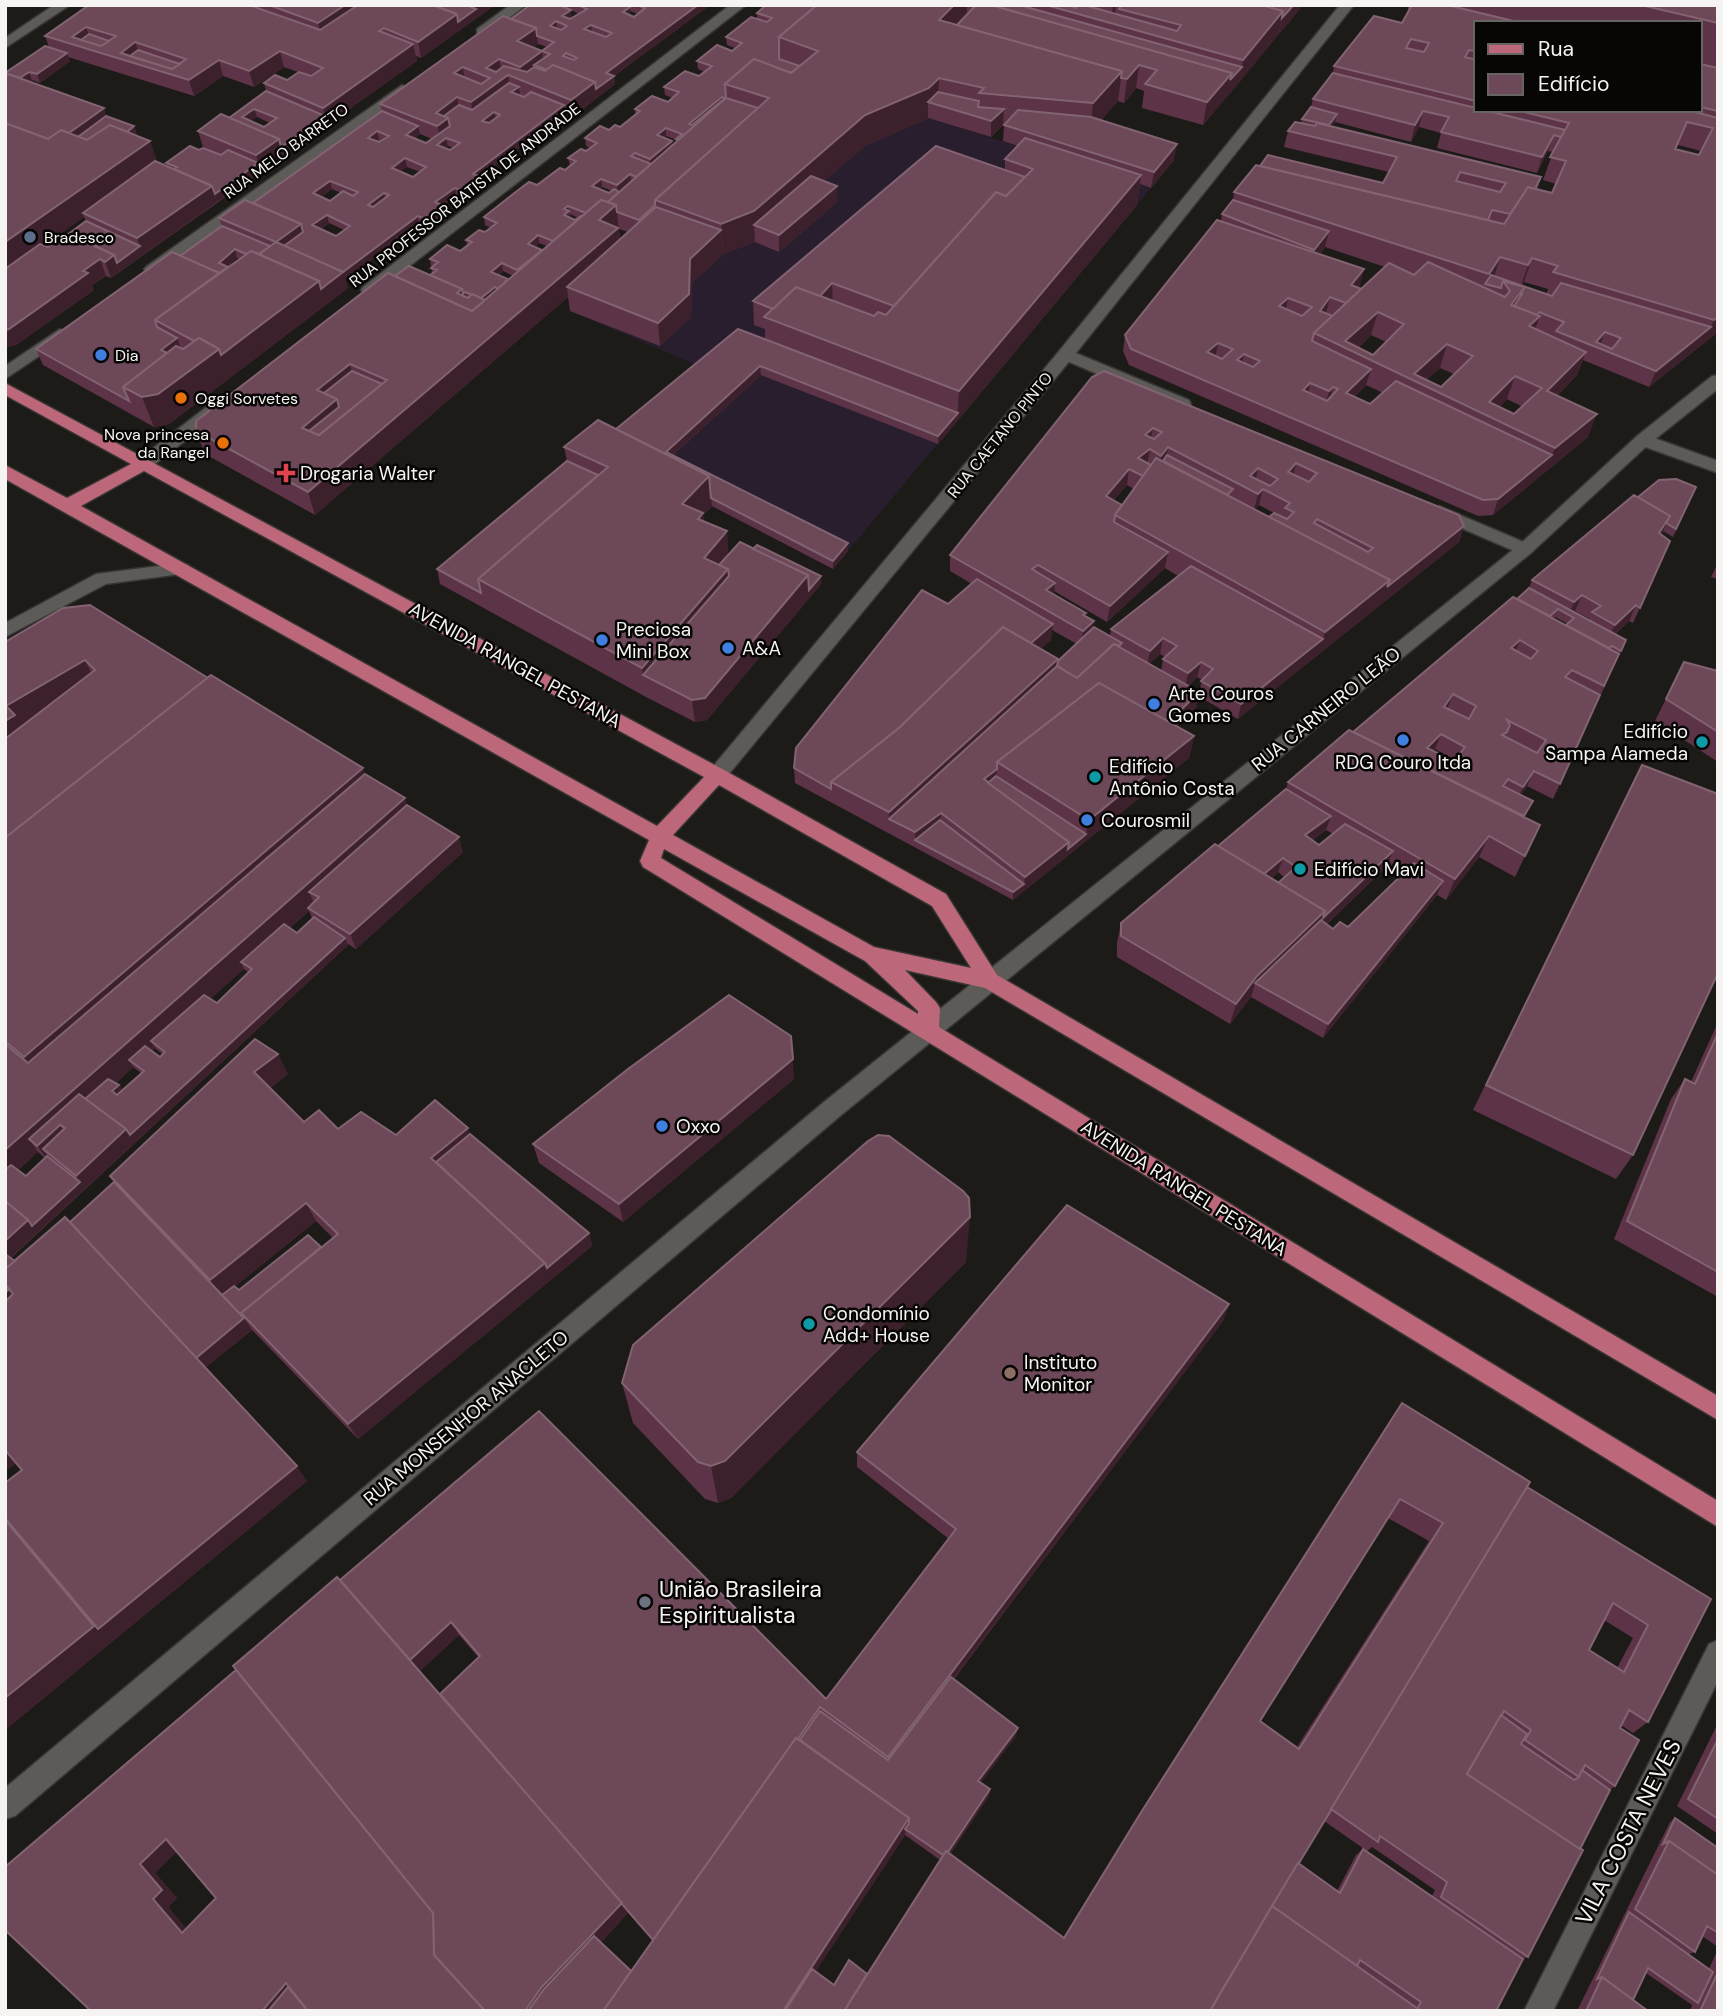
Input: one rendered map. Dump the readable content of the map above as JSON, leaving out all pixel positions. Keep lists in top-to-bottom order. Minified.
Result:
{"streets":{"main road":["RUA CAETANO PINTO","AVENIDA RANGEL PESTANA"],"street":["RUA MELO BARRETO","RUA PROFESSOR BATISTA DE ANDRADE","RUA CARNEIRO LEÃO","RUA MONSENHOR ANACLETO","VILA COSTA NEVES"]},"crossings":[["RUA CAETANO PINTO","AVENIDA RANGEL PESTANA"],["AVENIDA RANGEL PESTANA","RUA CARNEIRO LEÃO"],["AVENIDA RANGEL PESTANA","RUA MONSENHOR ANACLETO"],["RUA CARNEIRO LEÃO","RUA MONSENHOR ANACLETO"]],"places":{"other":["Bradesco","Dia","Oggi Sorvetes","Nova princesa da Rangel","Preciosa Mini Box","A&A","Arte Couros Gomes","RDG Couro ltda","Edifício Sampa Alameda","Edifício Antônio Costa","Courosmil","Edifício Mavi","Oxxo","Condomínio Add+ House","Instituto Monitor","União Brasileira Espiritualista"],"health":["Drogaria Walter"]},"legend":["Rua","Edifício"]}
